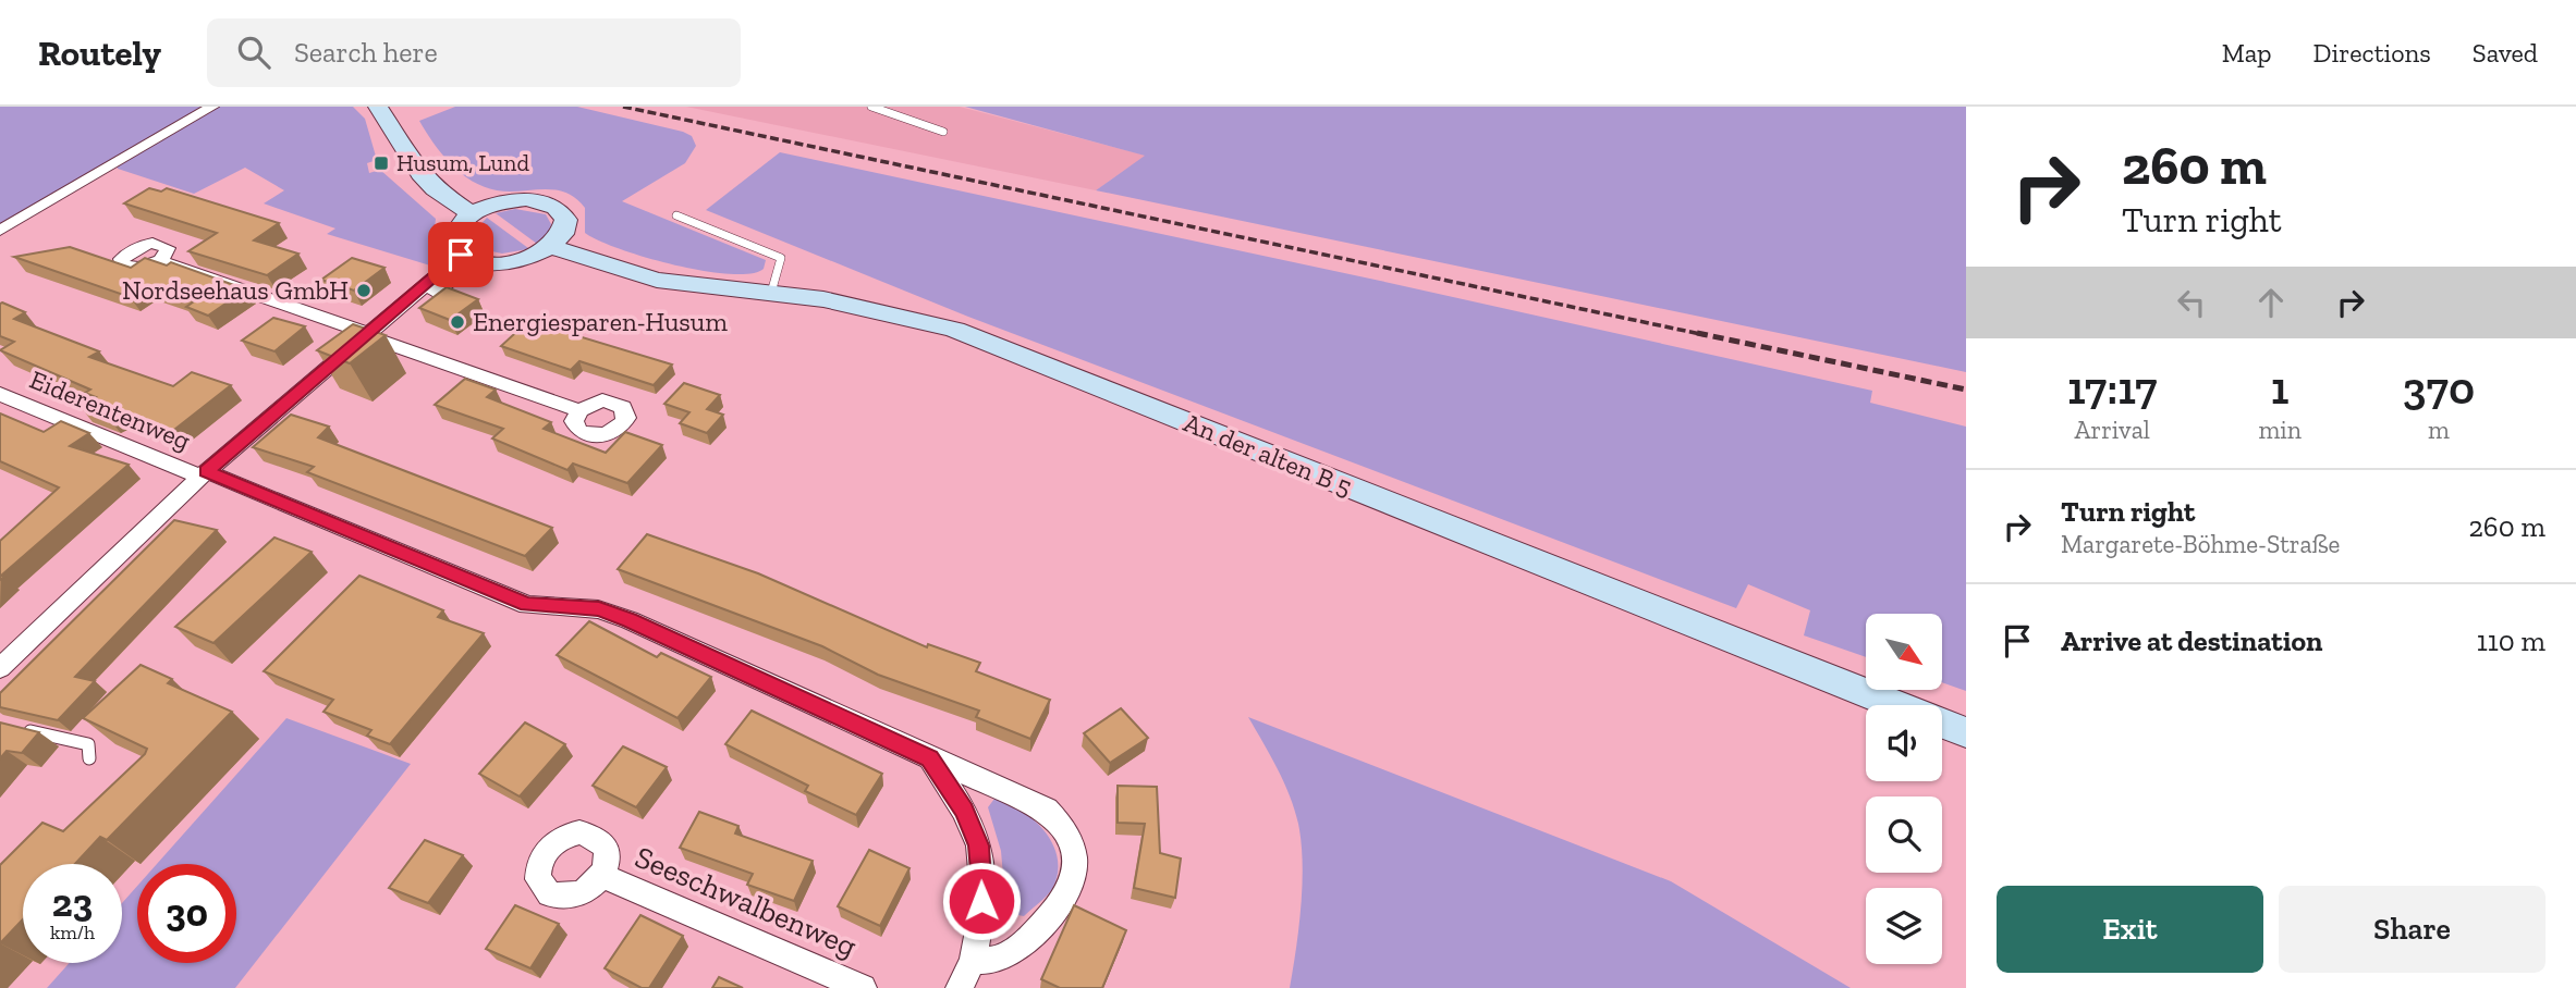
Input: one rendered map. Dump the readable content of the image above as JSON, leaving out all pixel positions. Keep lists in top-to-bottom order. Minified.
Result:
{"streets":{"main road":["An der alten B 5"],"street":["Eiderentenweg","Seeschwalbenweg"]},"places":{"transit":["Husum, Lund"],"other":["Nordseehaus GmbH","Energiesparen-Husum"]},"north":"bottom right","page":{"header":"Routely","search":"Search here","nav":["Map","Directions","Saved"],"turn":["260 m","Turn right"],"eta":["17:17","Arrival","1","min","370","m"],"list":[{"name":"Turn right","note":"Margarete-Böhme-Straße","value":"260 m"},{"name":"Arrive at destination","value":"110 m"}],"speed":"23 km/h","limit":"30","buttons":["Exit","Share"]}}
